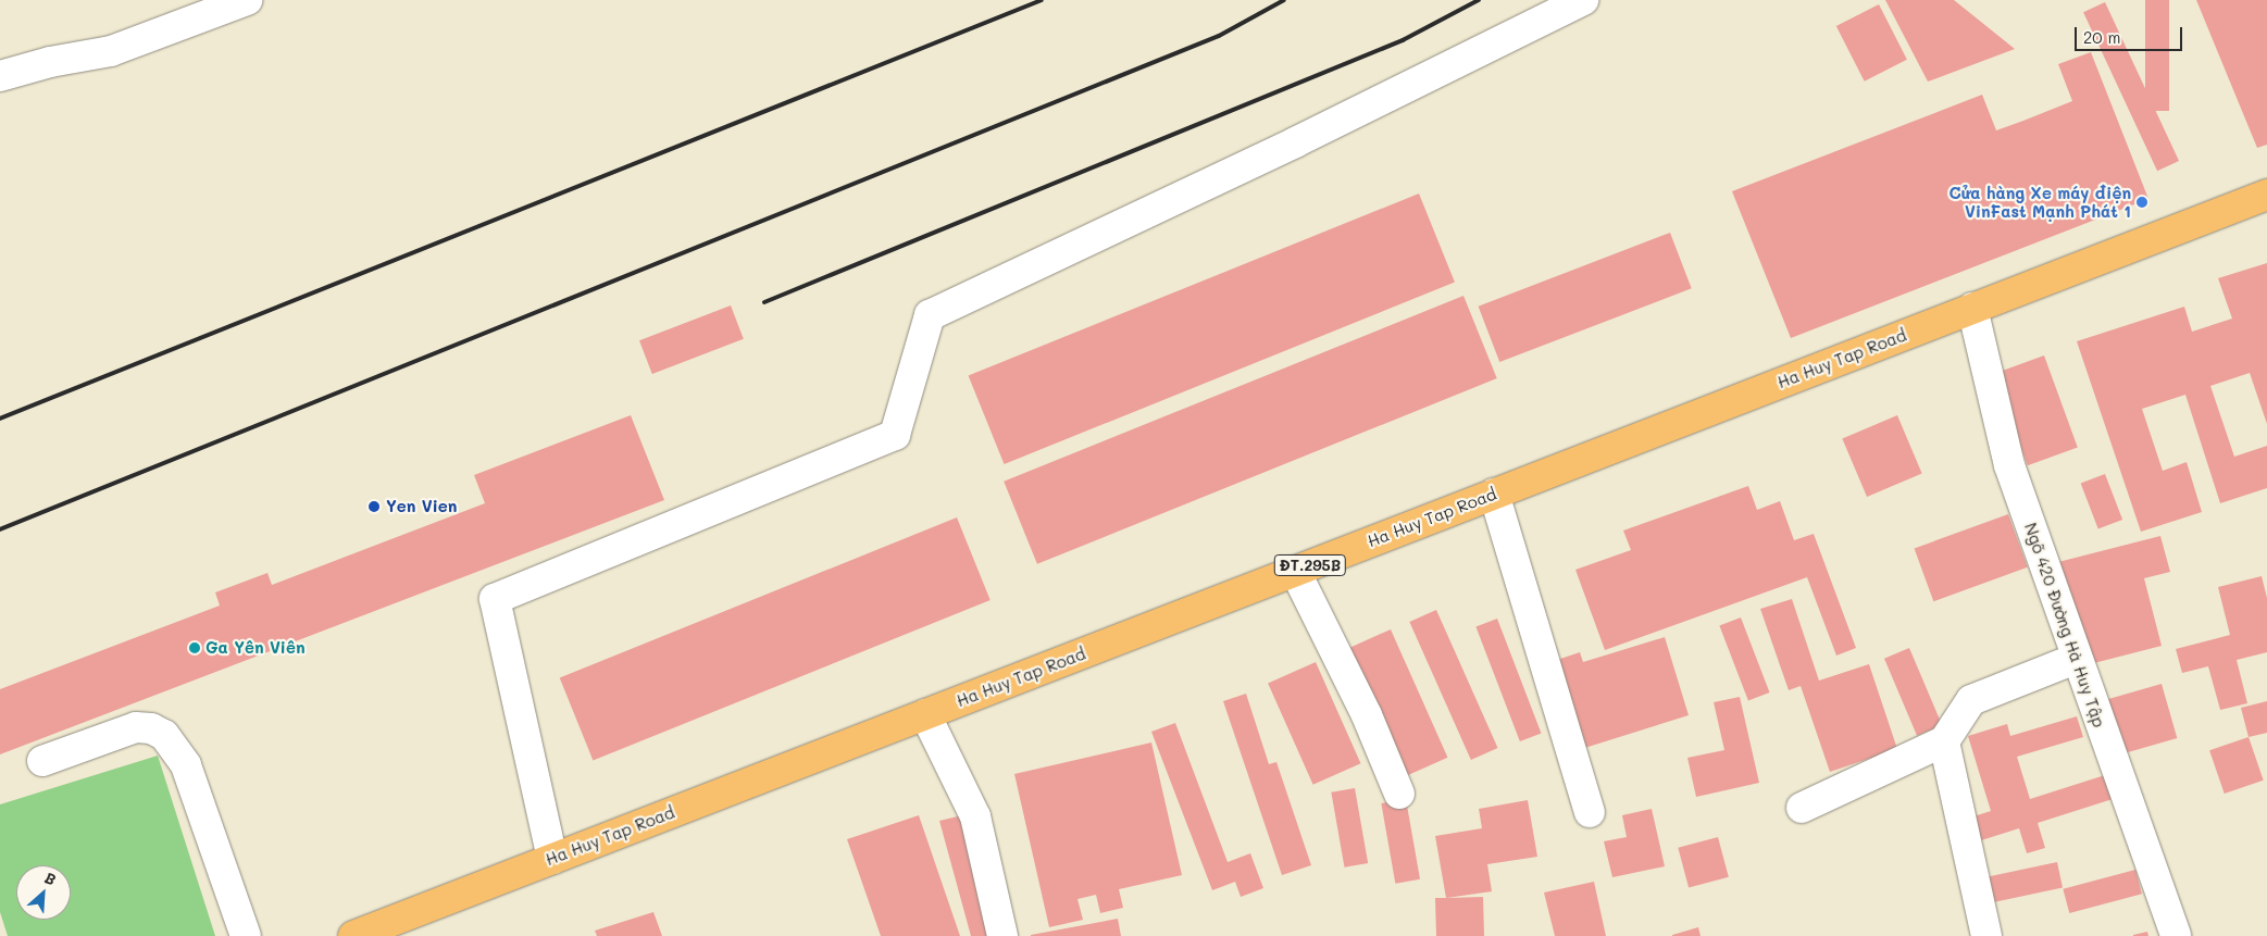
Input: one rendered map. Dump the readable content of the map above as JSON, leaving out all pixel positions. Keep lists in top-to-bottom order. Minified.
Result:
{"streets":{"main road":["Ha Huy Tap Road","ĐT.295B"],"street":["Ngõ 420 Đường Hà Huy Tập"]},"crossings":[["Ha Huy Tap Road","Ngõ 420 Đường Hà Huy Tập"]],"places":["Cửa hàng Xe máy điện VinFast Mạnh Phát 1","Yen Vien","Ga Yên Viên"],"scale_bar":"20 m","north":"top right"}
